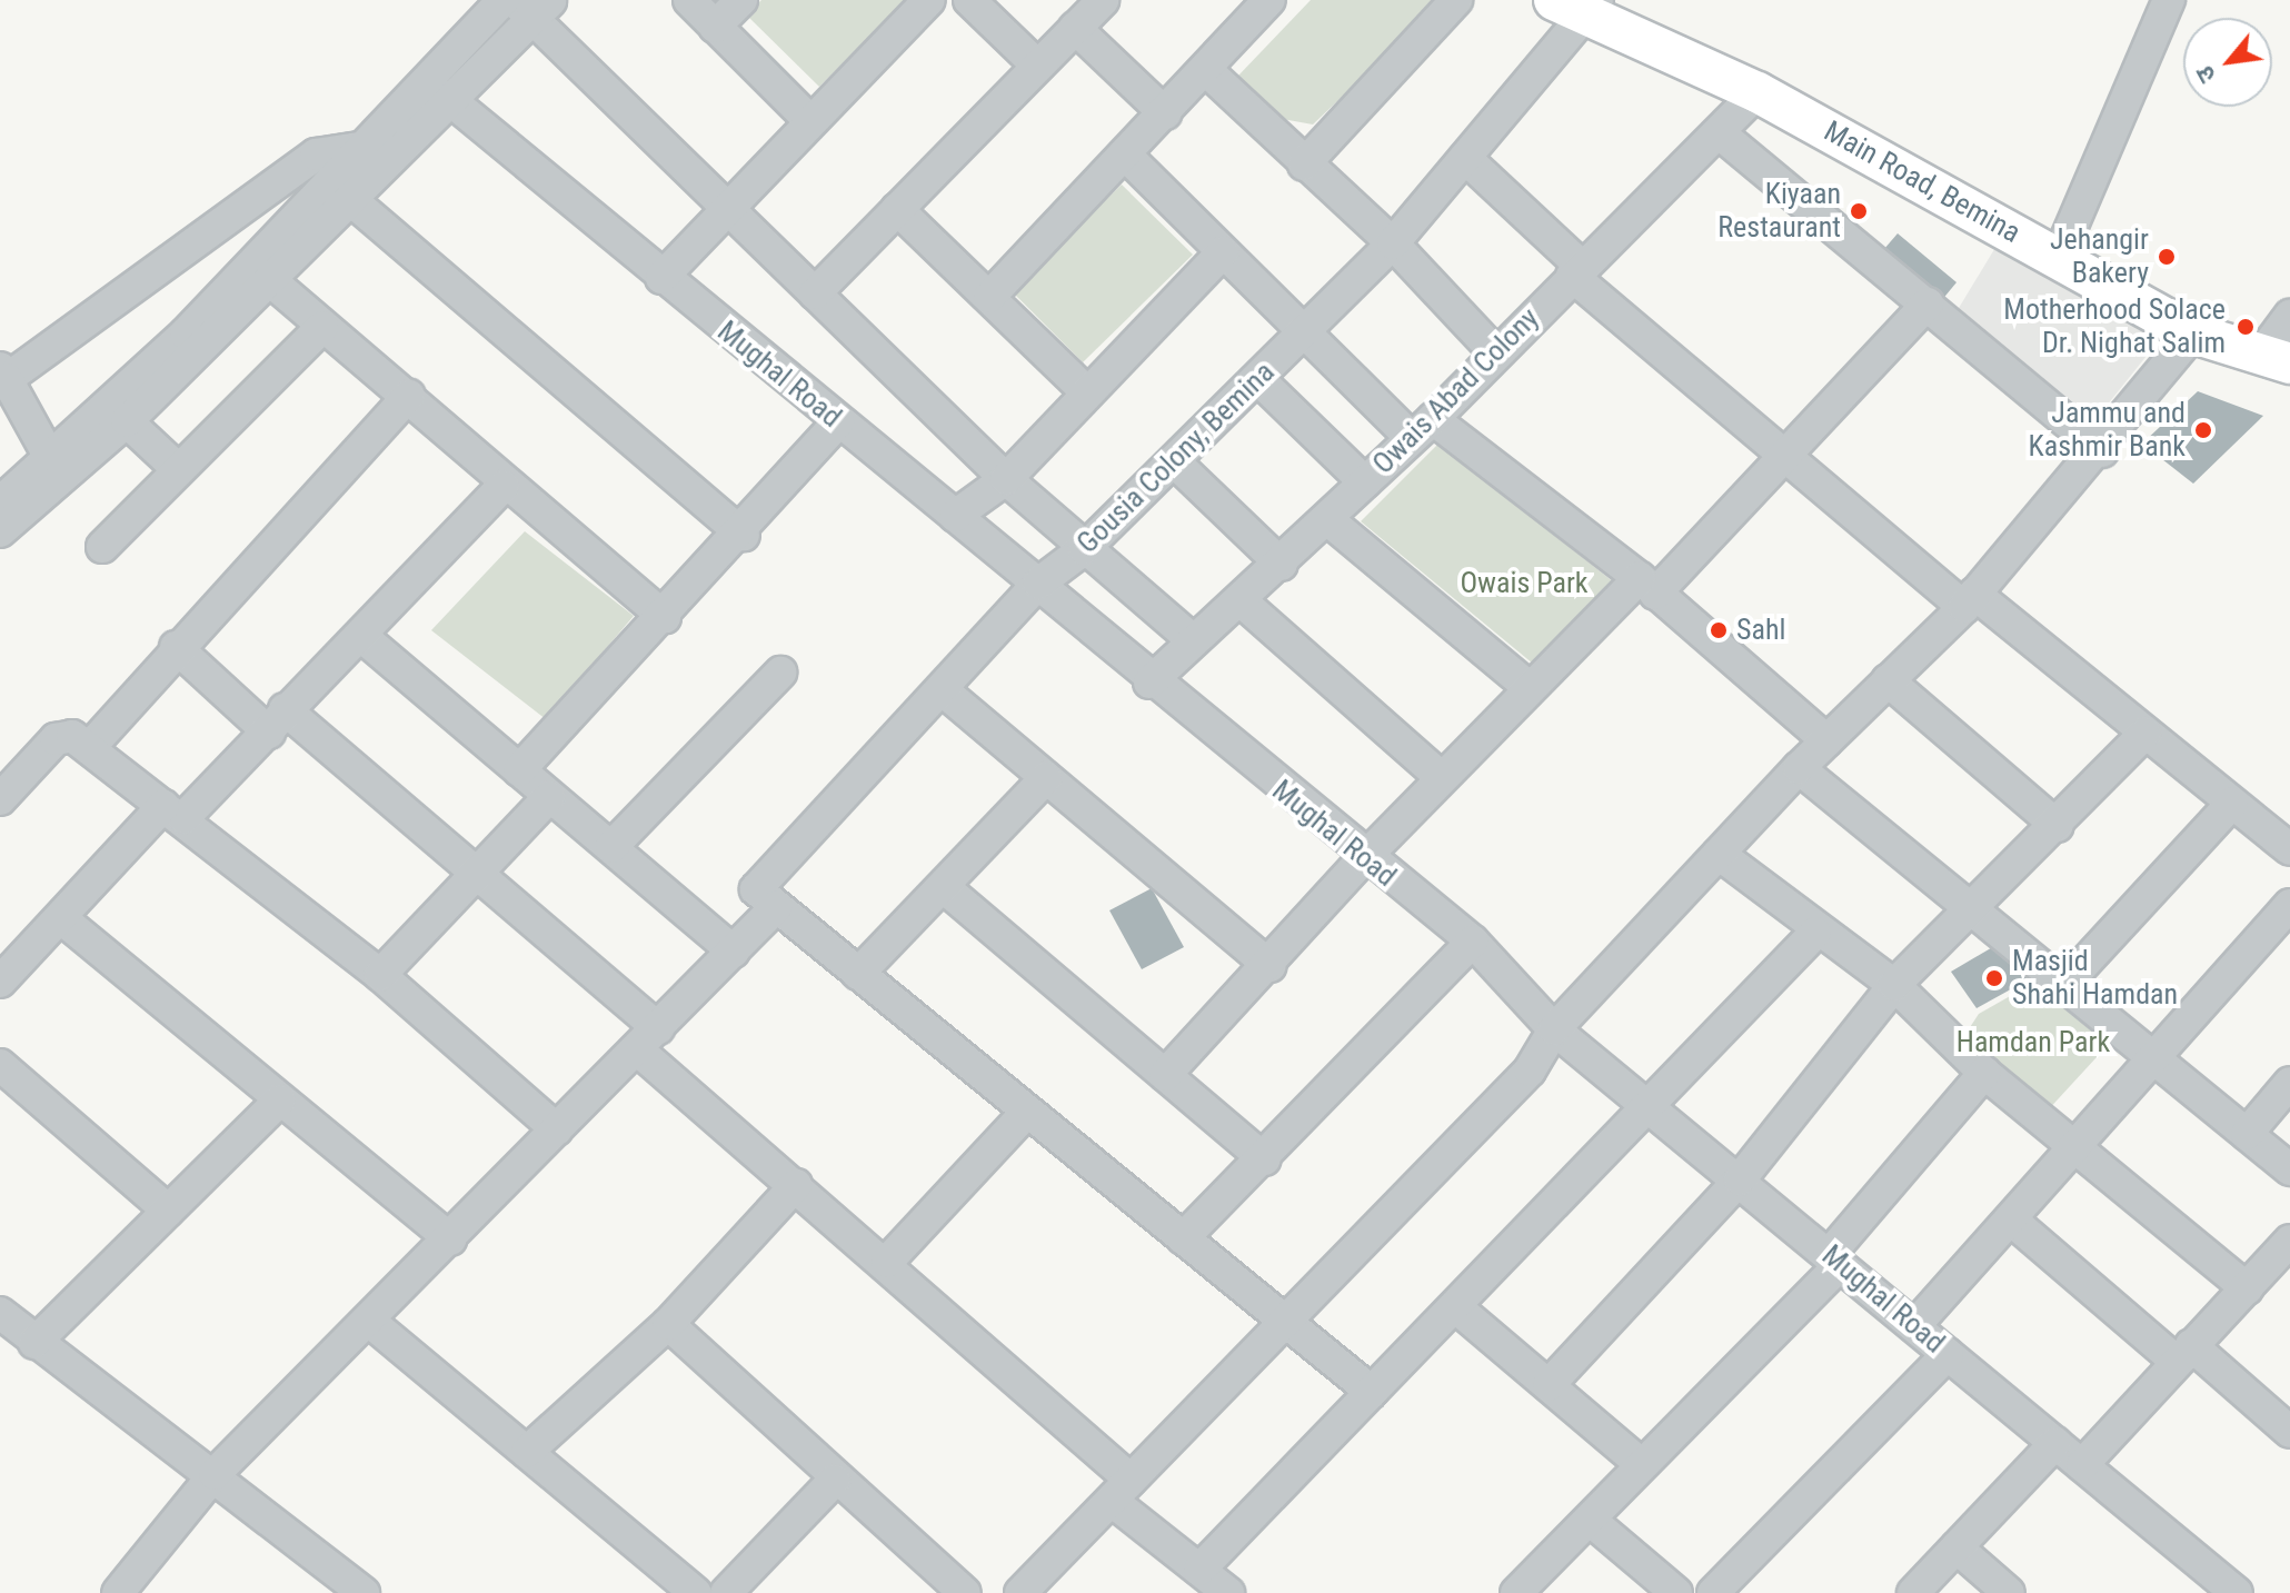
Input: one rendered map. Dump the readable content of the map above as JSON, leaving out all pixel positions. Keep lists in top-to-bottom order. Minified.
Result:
{"streets":{"main road":["Main Road, Bemina"],"street":["Mughal Road","Owais Abad Colony","Gousia Colony, Bemina"]},"crossings":[["Main Road, Bemina","Owais Abad Colony"],["Main Road, Bemina","Gousia Colony, Bemina"],["Mughal Road","Owais Abad Colony"],["Mughal Road","Gousia Colony, Bemina"]],"parks":["Owais Park","Hamdan Park"],"places":["Kiyaan Restaurant","Jehangir Bakery","Motherhood Solace Dr. Nighat Salim","Jammu and Kashmir Bank","Sahl","Masjid Shahi Hamdan"],"north":"bottom left"}
